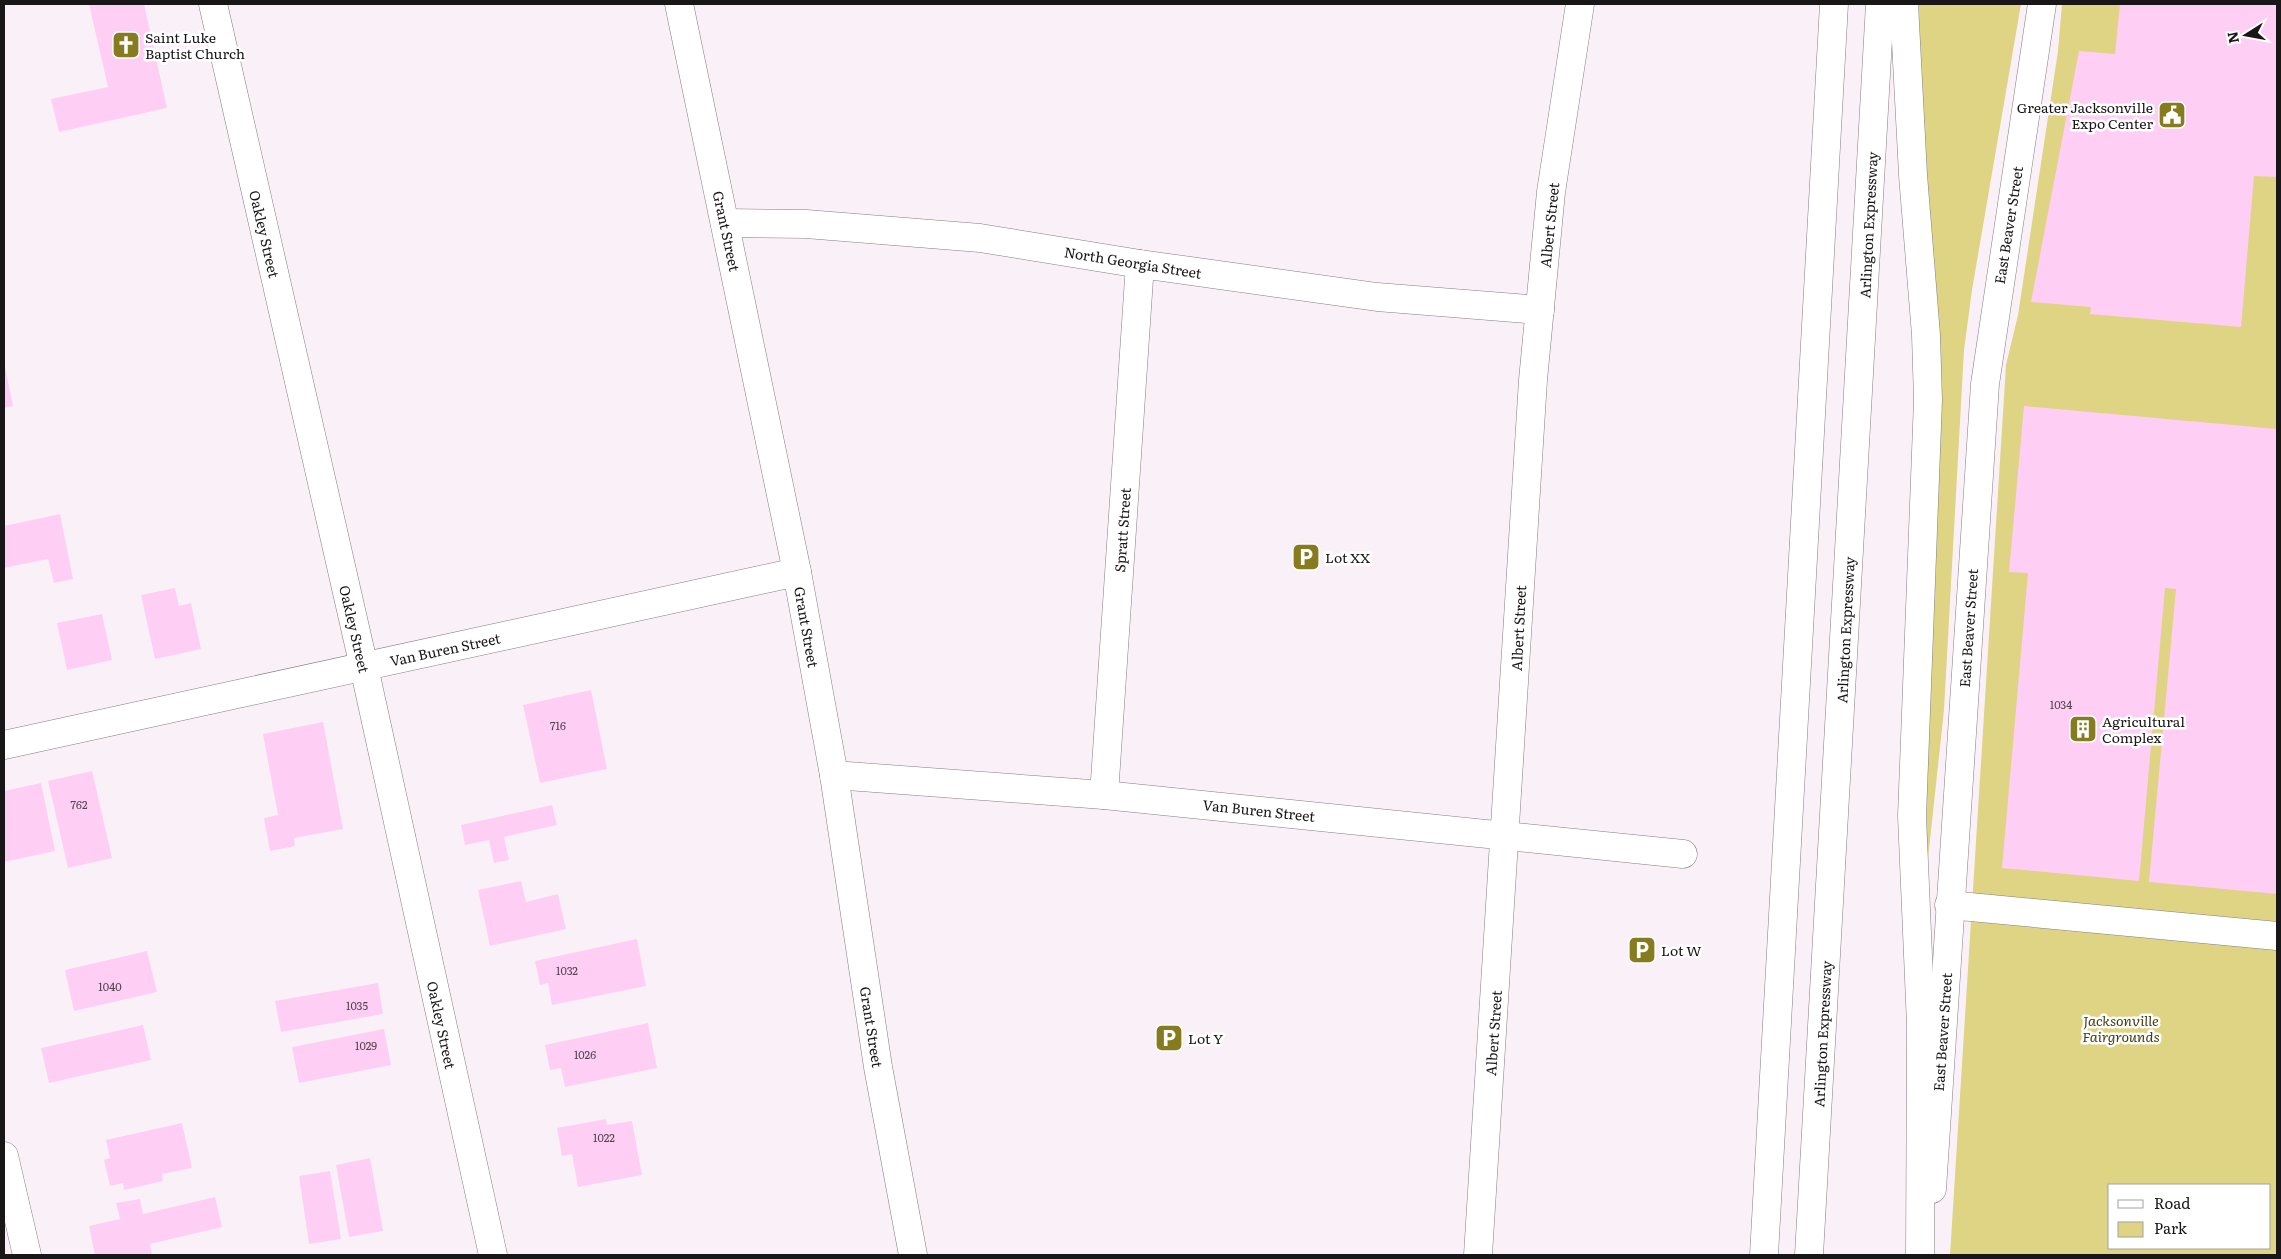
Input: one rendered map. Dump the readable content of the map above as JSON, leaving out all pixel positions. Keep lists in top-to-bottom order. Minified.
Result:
{"streets":{"main road":["Albert Street","Arlington Expressway","East Beaver Street","Grant Street","Oakley Street","North Georgia Street","Spratt Street","Van Buren Street"]},"crossings":[["Albert Street","North Georgia Street"],["Albert Street","Van Buren Street"],["Grant Street","North Georgia Street"],["Grant Street","Van Buren Street"],["Oakley Street","Van Buren Street"],["North Georgia Street","Spratt Street"],["Spratt Street","Van Buren Street"]],"parks":["Jacksonville Fairgrounds"],"places":{"church":["Saint Luke Baptist Church"],"public building":["Greater Jacksonville Expo Center"],"parking":["Lot XX","Lot W","Lot Y"],"building":["Agricultural Complex"]},"house_numbers":["1034","716","762","1032","1040","1035","1029","1026","1022"],"legend":["Road","Park"],"north":"left"}
